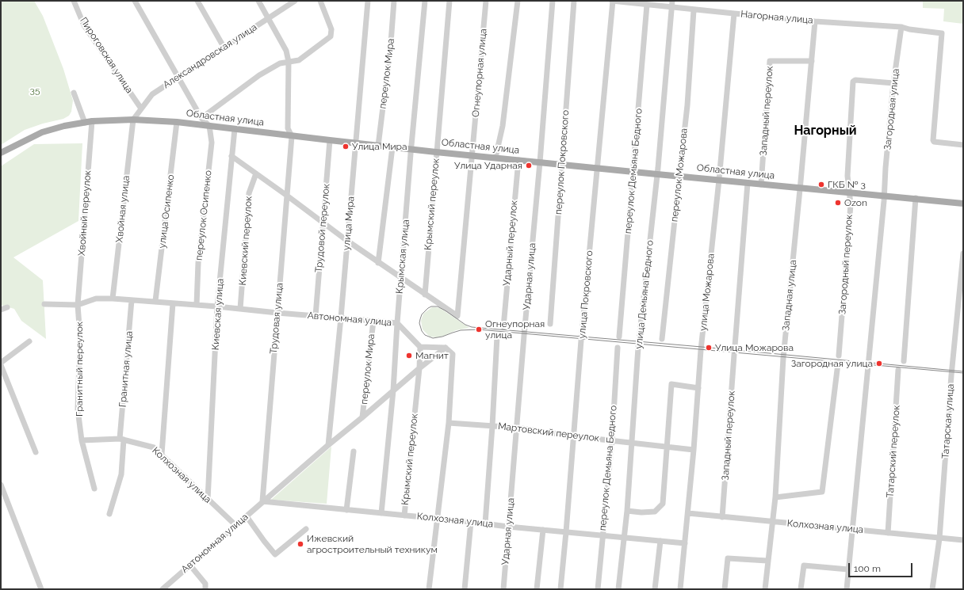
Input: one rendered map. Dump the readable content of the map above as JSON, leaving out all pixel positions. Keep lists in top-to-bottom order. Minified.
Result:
{"streets":{"main road":["Областная улица"],"street":["Нагорная улица","Пироговская улица","Александровская улица","Огнеупорная улица","переулок Мира","Загородная улица","Западный переулок","переулок Покровского","переулок Демьяна Бедного","переулок Можарова","Крымский переулок","Хвойная улица","улица Осипенко","Хвойный переулок","переулок Осипенко","улица Мира","Трудовой переулок","Киевский переулок","Ударный переулок","Крымская улица","Загородный переулок","Ударная улица","улица Можарова","улица Покровского","улица Демьяна Бедного","Западная улица","Киевская улица","Трудовая улица","Автономная улица","Гранитный переулок","Гранитная улица","Татарская улица","Мартовский переулок","Татарский переулок","Колхозная улица"]},"crossings":[["Нагорная улица","Загородная улица"],["Нагорная улица","переулок Демьяна Бедного"],["Нагорная улица","переулок Можарова"],["Нагорная улица","улица Можарова"],["Нагорная улица","улица Покровского"],["Нагорная улица","улица Демьяна Бедного"],["Нагорная улица","Западная улица"],["Пироговская улица","Александровская улица"],["Александровская улица","Областная улица"],["Александровская улица","Хвойная улица"],["Александровская улица","Трудовая улица"],["Огнеупорная улица","Областная улица"],["Огнеупорная улица","Крымский переулок"],["переулок Мира","Областная улица"],["переулок Мира","Автономная улица"],["Загородная улица","Областная улица"],["Загородная улица","Загородный переулок"],["Загородная улица","Колхозная улица"],["Западный переулок","Областная улица"],["Западный переулок","Западная улица"],["Западный переулок","Колхозная улица"],["Областная улица","переулок Покровского"],["Областная улица","переулок Демьяна Бедного"],["Областная улица","переулок Можарова"],["Областная улица","Крымский переулок"],["Областная улица","Хвойная улица"],["Областная улица","улица Осипенко"],["Областная улица","Хвойный переулок"],["Областная улица","переулок Осипенко"],["Областная улица","улица Мира"],["Областная улица","Трудовой переулок"],["Областная улица","Ударный переулок"],["Областная улица","Крымская улица"],["Областная улица","Загородный переулок"],["Областная улица","Ударная улица"],["Областная улица","улица Можарова"],["Областная улица","улица Покровского"],["Областная улица","улица Демьяна Бедного"],["Областная улица","Западная улица"],["Областная улица","Киевская улица"],["Областная улица","Трудовая улица"],["переулок Демьяна Бедного","Мартовский переулок"],["переулок Демьяна Бедного","Колхозная улица"],["Крымский переулок","Автономная улица"],["Крымский переулок","Колхозная улица"],["Хвойная улица","Автономная улица"],["улица Осипенко","Автономная улица"],["Хвойный переулок","Автономная улица"],["Хвойный переулок","Гранитный переулок"],["переулок Осипенко","Автономная улица"],["улица Мира","Автономная улица"],["Трудовой переулок","Автономная улица"],["Киевский переулок","Автономная улица"],["Крымская улица","Автономная улица"],["Крымская улица","Колхозная улица"],["Ударная улица","Мартовский переулок"],["Ударная улица","Колхозная улица"],["улица Можарова","Мартовский переулок"],["улица Можарова","Колхозная улица"],["улица Покровского","Мартовский переулок"],["улица Покровского","Колхозная улица"],["улица Демьяна Бедного","Мартовский переулок"],["улица Демьяна Бедного","Колхозная улица"],["Западная улица","Колхозная улица"],["Киевская улица","Автономная улица"],["Киевская улица","Колхозная улица"],["Трудовая улица","Автономная улица"],["Трудовая улица","Колхозная улица"],["Автономная улица","Гранитный переулок"],["Автономная улица","Гранитная улица"],["Автономная улица","Колхозная улица"],["Гранитный переулок","Колхозная улица"],["Гранитная улица","Колхозная улица"],["Татарская улица","Колхозная улица"],["Татарский переулок","Колхозная улица"]],"districts":["Нагорный"],"parks":["35"],"places":["Улица Мира","Улица Ударная","ГКБ № 3","Ozon","Огнеупорная улица","Улица Можарова","Магнит","Загородная улица","Ижевский агростроительный техникум"],"scale_bar":"100 m"}
